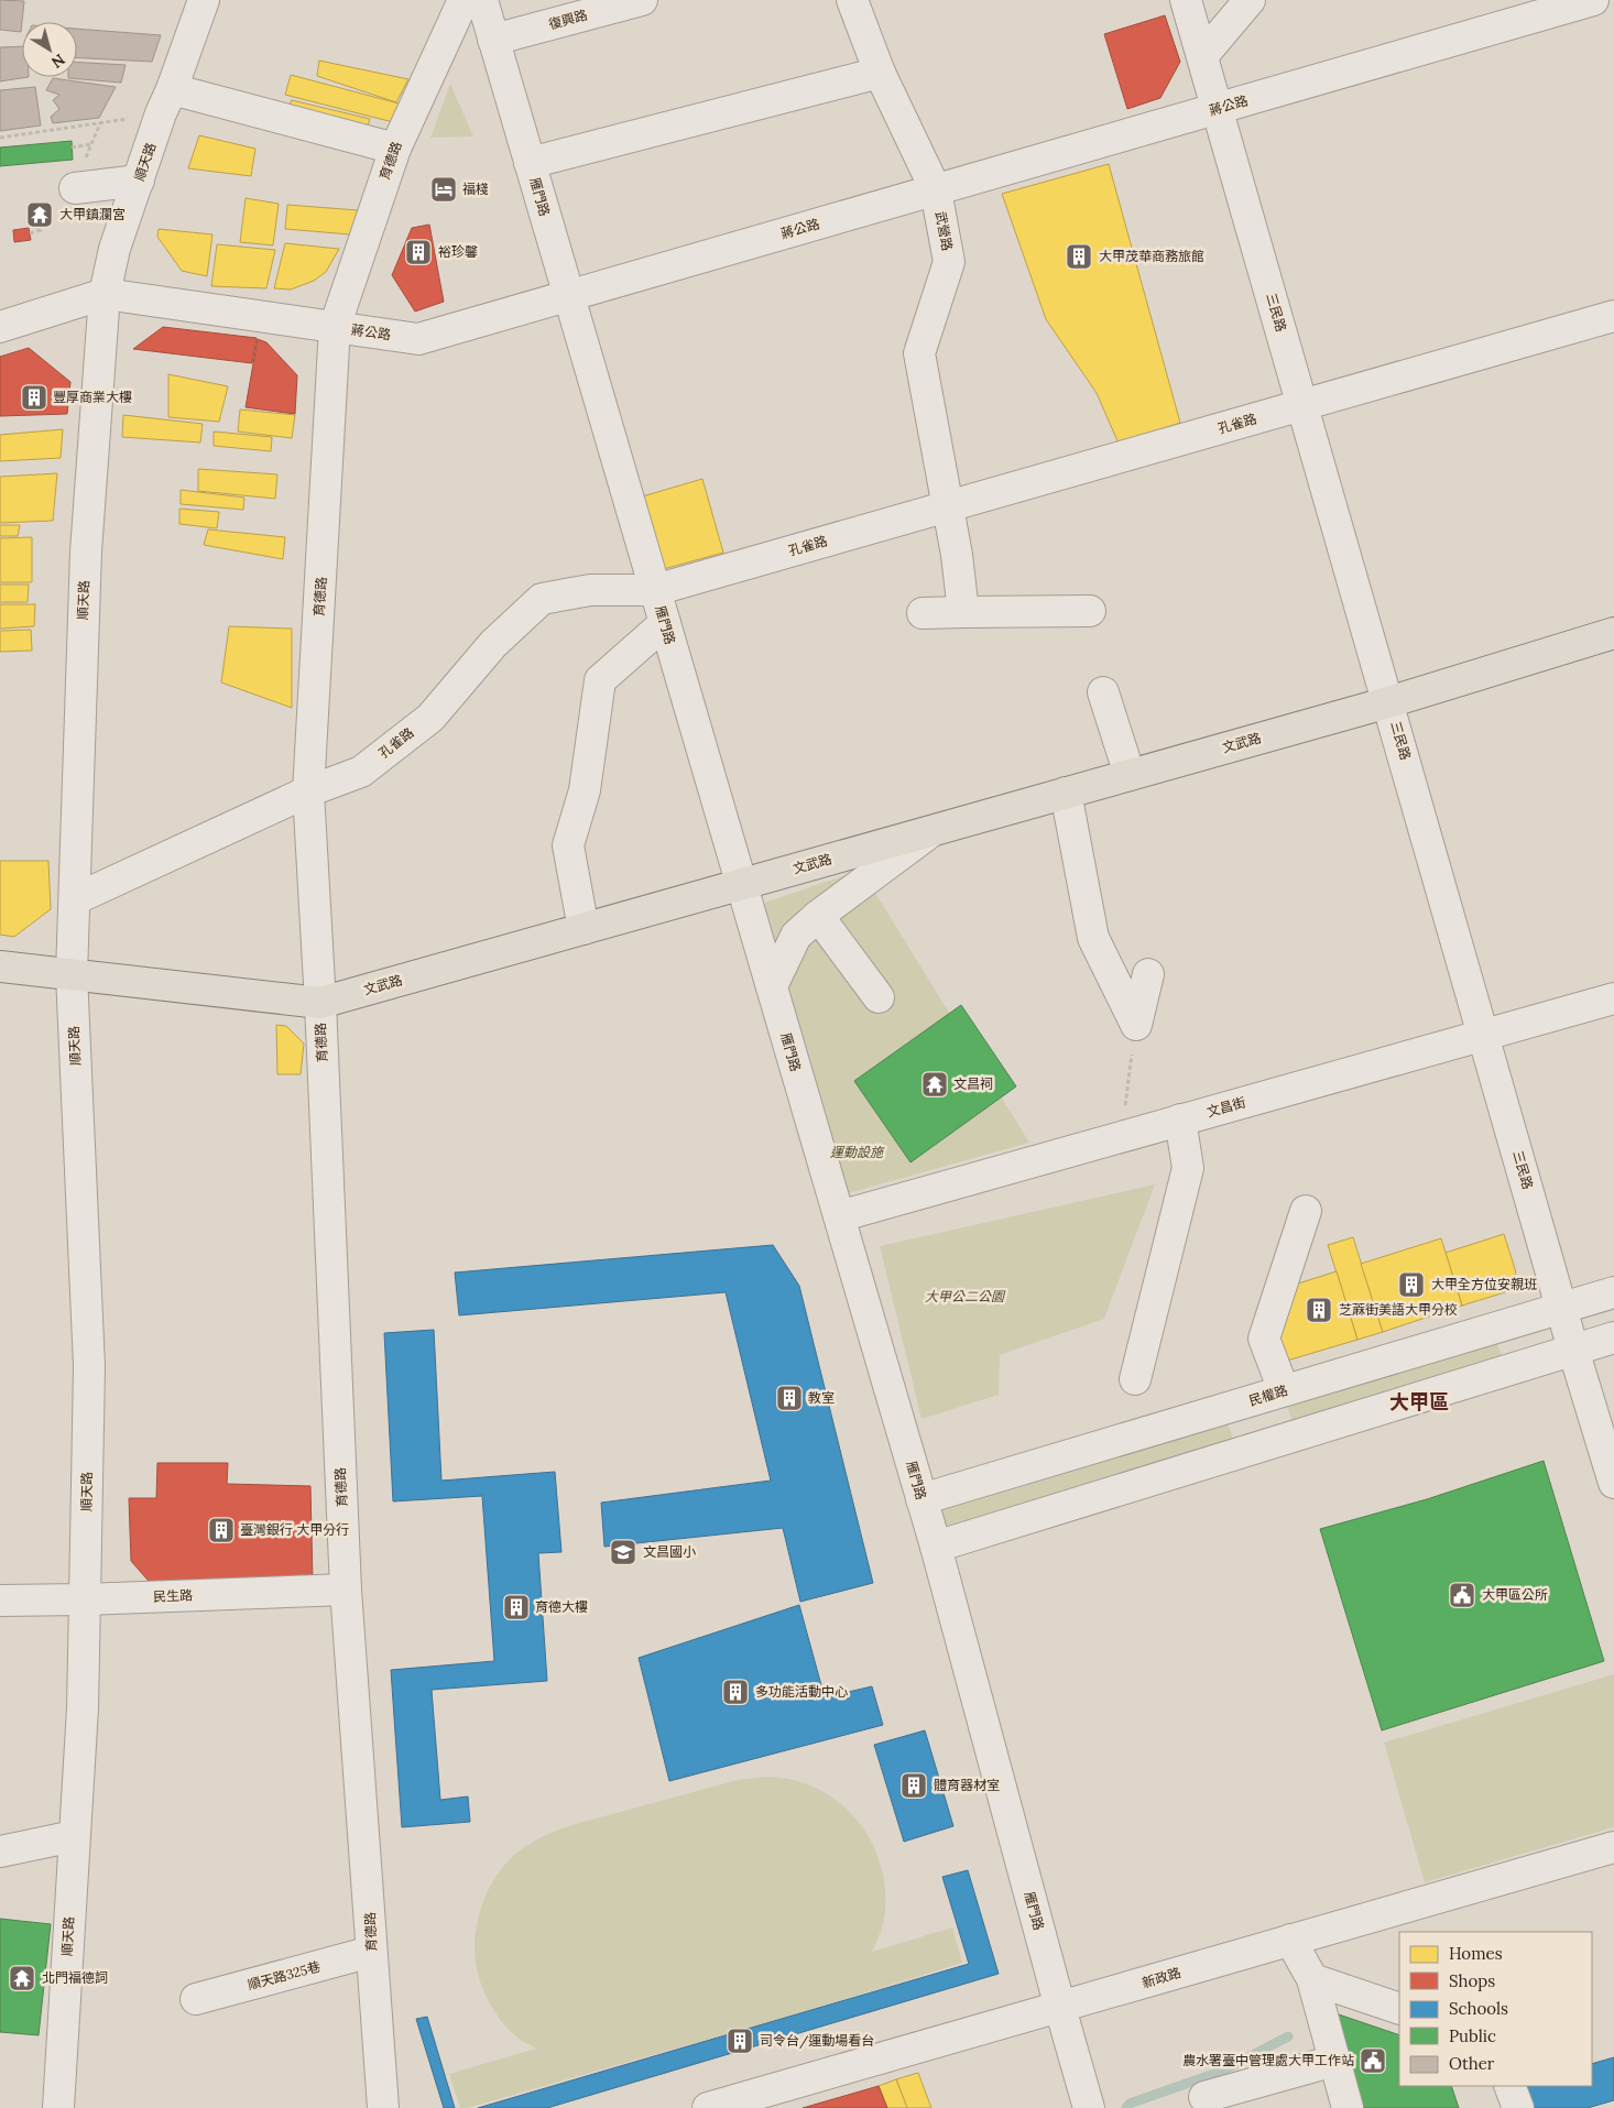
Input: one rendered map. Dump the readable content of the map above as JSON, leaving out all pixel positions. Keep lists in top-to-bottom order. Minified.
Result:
{"streets":{"main road":["文武路"],"street":["復興路","蔣公路","育德路","順天路","雁門路","武營路","三民路","孔雀路","文昌街","民權路","民生路","順天路325巷","新政路"]},"crossings":[["復興路","雁門路"],["蔣公路","育德路"],["蔣公路","順天路"],["蔣公路","雁門路"],["蔣公路","武營路"],["蔣公路","三民路"],["育德路","孔雀路"],["育德路","文武路"],["育德路","民生路"],["育德路","順天路325巷"],["順天路","孔雀路"],["順天路","文武路"],["順天路","民生路"],["雁門路","孔雀路"],["雁門路","文武路"],["雁門路","文昌街"],["雁門路","民權路"],["雁門路","新政路"],["武營路","孔雀路"],["三民路","孔雀路"],["三民路","文武路"],["三民路","文昌街"],["三民路","民權路"]],"districts":["大甲區"],"parks":["運動設施","大甲公二公園"],"places":{"hotel":["福棧"],"temple":["大甲鎮瀾宮","文昌祠","北門福德詞"],"building":["裕珍馨","大甲茂華商務旅館","豐厚商業大樓","大甲全方位安親班","芝蔴街美語大甲分校","教室","臺灣銀行 大甲分行","育德大樓","多功能活動中心","體育器材室","司令台/運動場看台"],"school or university":["文昌國小"],"public building":["大甲區公所","農水署臺中管理處大甲工作站"]},"legend":["Homes","Shops","Schools","Public","Other"],"north":"bottom right"}
